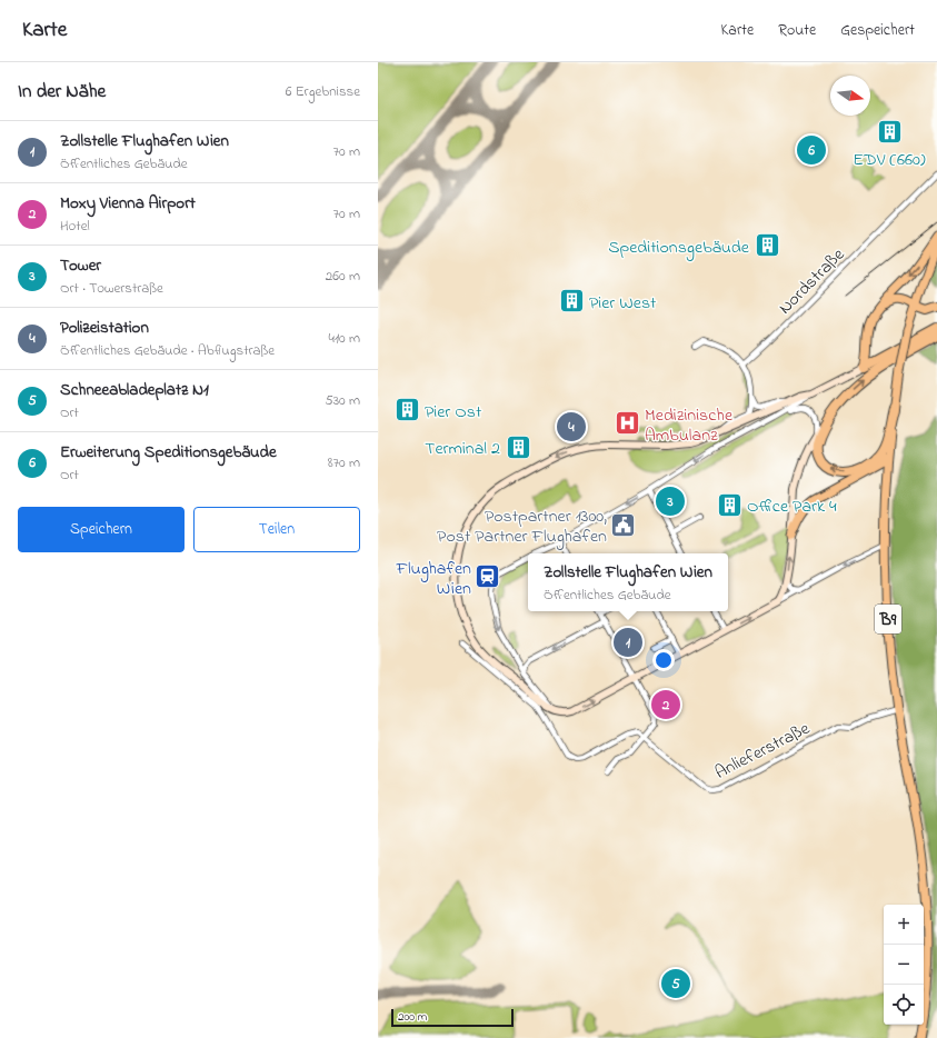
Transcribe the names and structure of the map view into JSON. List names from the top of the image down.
{
  "streets": {
    "main road": ["B9"],
    "street": ["Nordstraße", "Anlieferstraße"]
  },
  "crossings": [
    ["B9", "Anlieferstraße"]
  ],
  "places": {
    "building": [
      "EDV (660)",
      "Speditionsgebäude",
      "Pier West",
      "Pier Ost",
      "Terminal 2",
      "Office Park 4"
    ],
    "hospital": ["Medizinische Ambulanz"],
    "public building": ["Postpartner 1300, Post Partner Flughafen"],
    "station": ["Flughafen Wien"]
  },
  "scale_bar": "200 m",
  "north": "right",
  "page": {
    "header": "Karte",
    "nav": ["Karte", "Route", "Gespeichert"],
    "heading": ["In der Nähe", "6 Ergebnisse"],
    "list": [
      {
        "mark": "1",
        "name": "Zollstelle Flughafen Wien",
        "note": "Öffentliches Gebäude",
        "value": "70 m"
      },
      {
        "mark": "2",
        "name": "Moxy Vienna Airport",
        "note": "Hotel",
        "value": "70 m"
      },
      {
        "mark": "3",
        "name": "Tower",
        "note": "Ort · Towerstraße",
        "value": "260 m"
      },
      {
        "mark": "4",
        "name": "Polizeistation",
        "note": "Öffentliches Gebäude · Abflugstraße",
        "value": "410 m"
      },
      {
        "mark": "5",
        "name": "Schneeabladeplatz N1",
        "note": "Ort",
        "value": "530 m"
      },
      {
        "mark": "6",
        "name": "Erweiterung Speditionsgebäude",
        "note": "Ort",
        "value": "870 m"
      }
    ],
    "pins": [
      "6",
      "4",
      "3",
      "1",
      "2",
      "5"
    ],
    "buttons": ["Speichern", "Teilen"],
    "popup": ["Zollstelle Flughafen Wien", "Öffentliches Gebäude"],
    "map_buttons": ["+", "−"],
    "scale": "200 m"
  }
}
